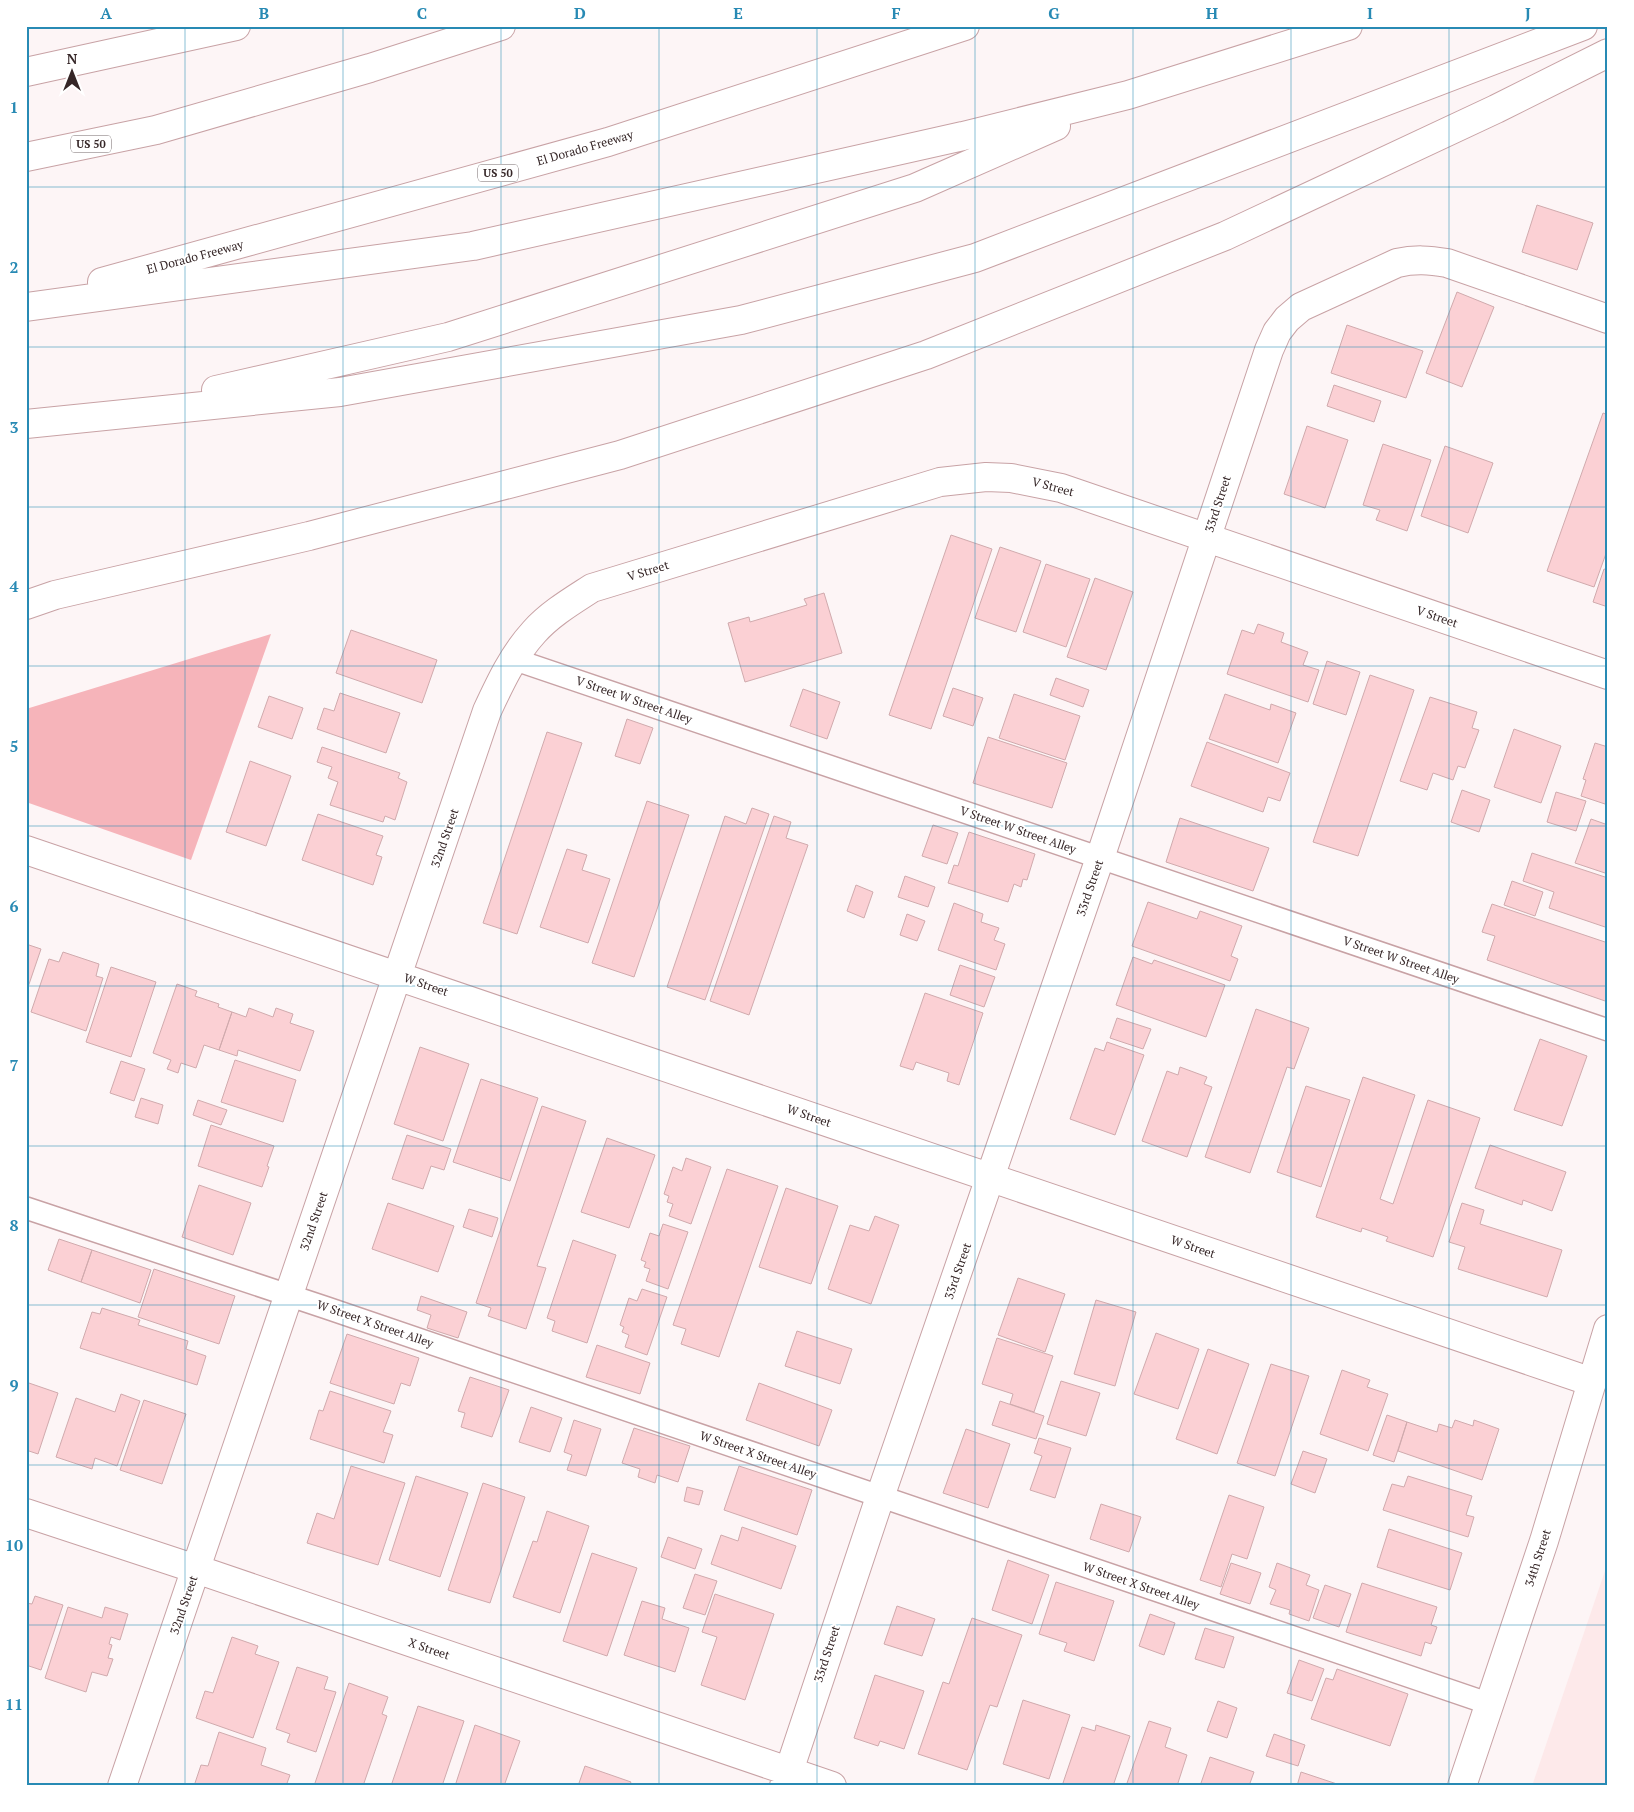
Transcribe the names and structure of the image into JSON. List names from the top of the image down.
{
  "streets": {
    "main road": [
      "US 50",
      "El Dorado Freeway",
      "V Street",
      "33rd Street",
      "32nd Street",
      "W Street",
      "34th Street",
      "X Street"
    ],
    "lane": ["V Street W Street Alley", "W Street X Street Alley"]
  },
  "crossings": [
    ["V Street", "33rd Street"],
    ["V Street", "V Street W Street Alley"],
    ["V Street", "32nd Street"],
    ["33rd Street", "V Street W Street Alley"],
    ["33rd Street", "W Street"],
    ["33rd Street", "W Street X Street Alley"],
    ["33rd Street", "X Street"],
    ["V Street W Street Alley", "32nd Street"],
    ["32nd Street", "W Street"],
    ["32nd Street", "W Street X Street Alley"],
    ["32nd Street", "X Street"],
    ["W Street", "34th Street"],
    ["W Street X Street Alley", "34th Street"]
  ],
  "north": "top",
  "grid": {
    "columns": [
      "A",
      "B",
      "C",
      "D",
      "E",
      "F",
      "G",
      "H",
      "I",
      "J"
    ],
    "rows": [
      "1",
      "2",
      "3",
      "4",
      "5",
      "6",
      "7",
      "8",
      "9",
      "10",
      "11"
    ]
  }
}
